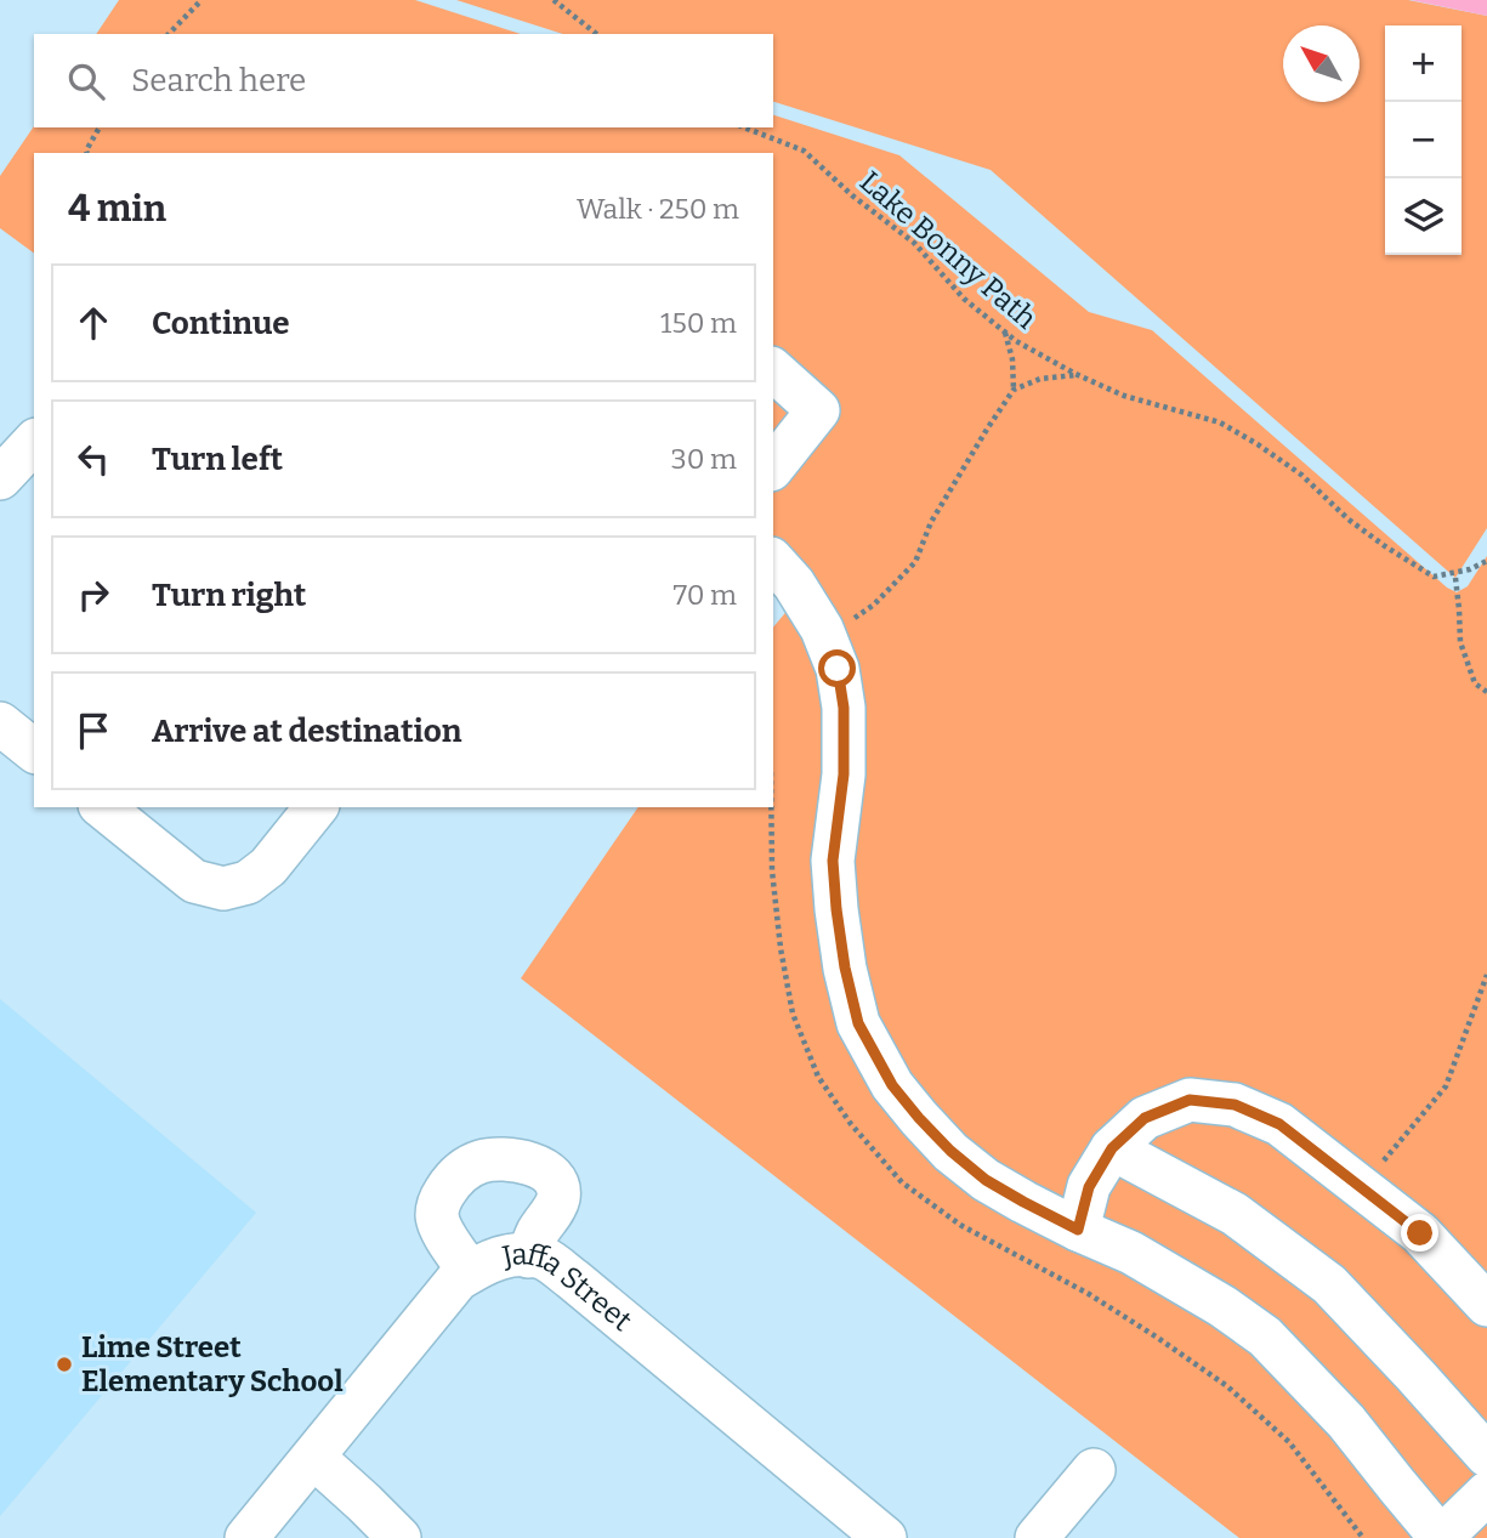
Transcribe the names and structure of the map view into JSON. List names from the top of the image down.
{
  "streets": {
    "street": ["Jaffa Street"],
    "path": ["Lake Bonny Path"]
  },
  "places": ["Lime Street Elementary School"],
  "north": "top left",
  "page": {
    "map_buttons": ["+", "−"],
    "search": "Search here",
    "heading": ["4 min", "Walk · 250 m"],
    "list": [
      ["Continue", "150 m"],
      ["Turn left", "30 m"],
      ["Turn right", "70 m"],
      "Arrive at destination"
    ]
  }
}
